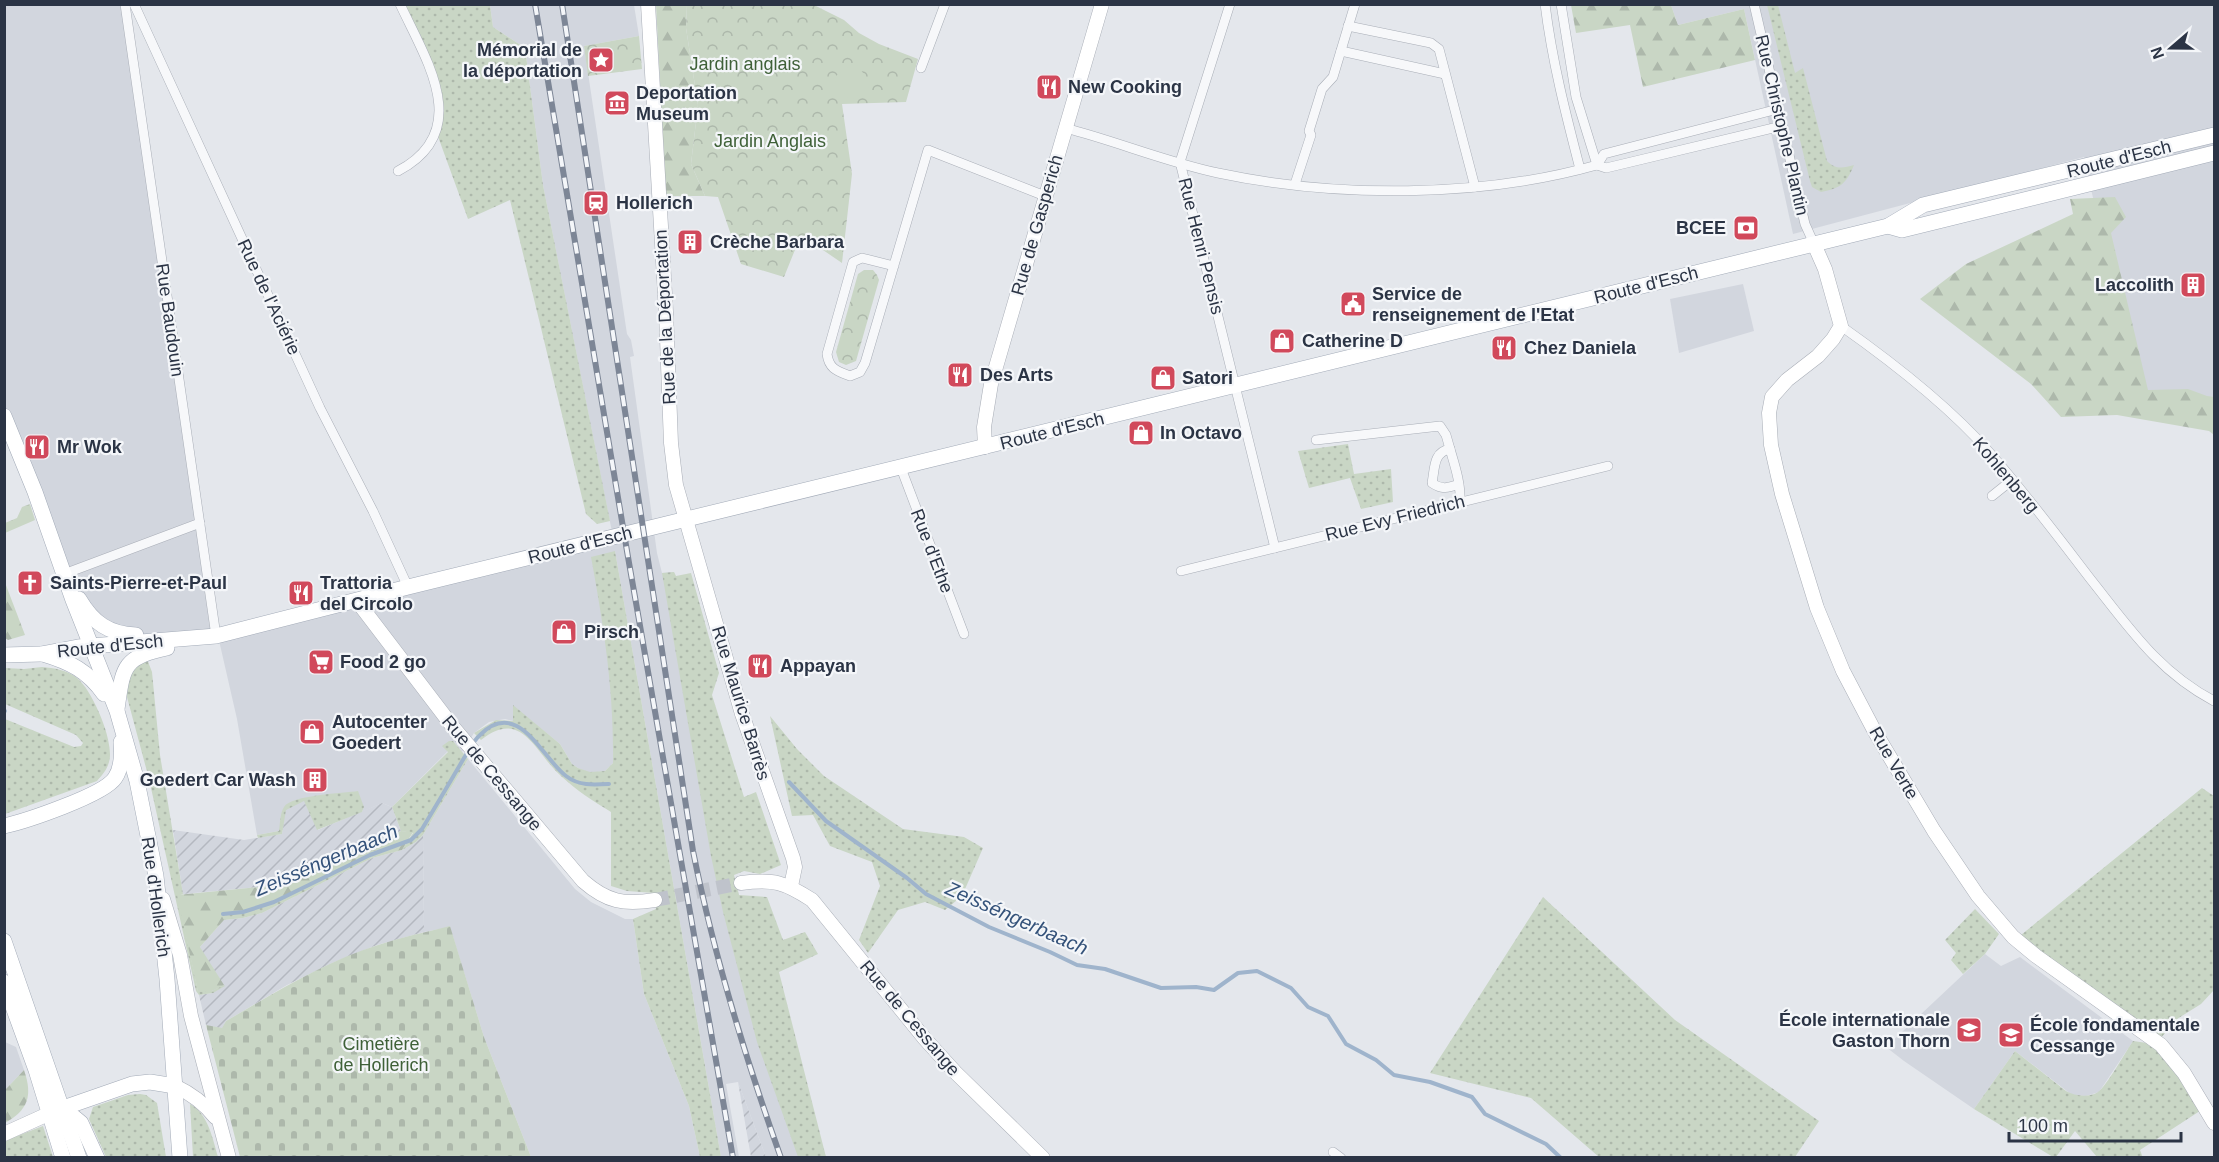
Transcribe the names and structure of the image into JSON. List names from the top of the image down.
{
  "streets": {
    "main road": ["Route d'Esch", "Rue d'Hollerich"],
    "street": [
      "Rue Christophe Plantin",
      "Rue de Gasperich",
      "Rue Henri Pensis",
      "Rue de l'Aciérie",
      "Rue de la Déportation",
      "Rue Baudouin",
      "Kohlenberg",
      "Rue Evy Friedrich",
      "Rue d'Ethe",
      "Rue Maurice Barrès",
      "Rue Verte",
      "Rue de Cessange"
    ]
  },
  "crossings": [
    ["Rue Christophe Plantin", "Route d'Esch"],
    ["Route d'Esch", "Rue de Gasperich"],
    ["Route d'Esch", "Rue Henri Pensis"],
    ["Route d'Esch", "Rue de l'Aciérie"],
    ["Route d'Esch", "Rue de la Déportation"],
    ["Route d'Esch", "Rue Baudouin"],
    ["Route d'Esch", "Rue d'Ethe"],
    ["Route d'Esch", "Rue Maurice Barrès"],
    ["Route d'Esch", "Rue de Cessange"],
    ["Rue Henri Pensis", "Rue Evy Friedrich"],
    ["Rue de la Déportation", "Rue Maurice Barrès"],
    ["Kohlenberg", "Rue Verte"],
    ["Rue Maurice Barrès", "Rue de Cessange"]
  ],
  "water": ["Zeisséngerbaach"],
  "parks": ["Jardin anglais", "Jardin Anglais", "Cimetière de Hollerich"],
  "places": {
    "place": ["Mémorial de la déportation"],
    "restaurant": [
      "New Cooking",
      "Chez Daniela",
      "Des Arts",
      "Mr Wok",
      "Trattoria del Circolo",
      "Appayan"
    ],
    "museum": ["Deportation Museum"],
    "station": ["Hollerich"],
    "bank": ["BCEE"],
    "building": ["Crèche Barbara", "Laccolith", "Goedert Car Wash"],
    "public building": ["Service de renseignement de l'Etat"],
    "shop": [
      "Catherine D",
      "Satori",
      "In Octavo",
      "Pirsch",
      "Autocenter Goedert"
    ],
    "church": ["Saints-Pierre-et-Paul"],
    "supermarket": ["Food 2 go"],
    "school or university": ["École internationale Gaston Thorn", "École fondamentale Cessange"]
  },
  "scale_bar": "100 m",
  "north": "left"
}
